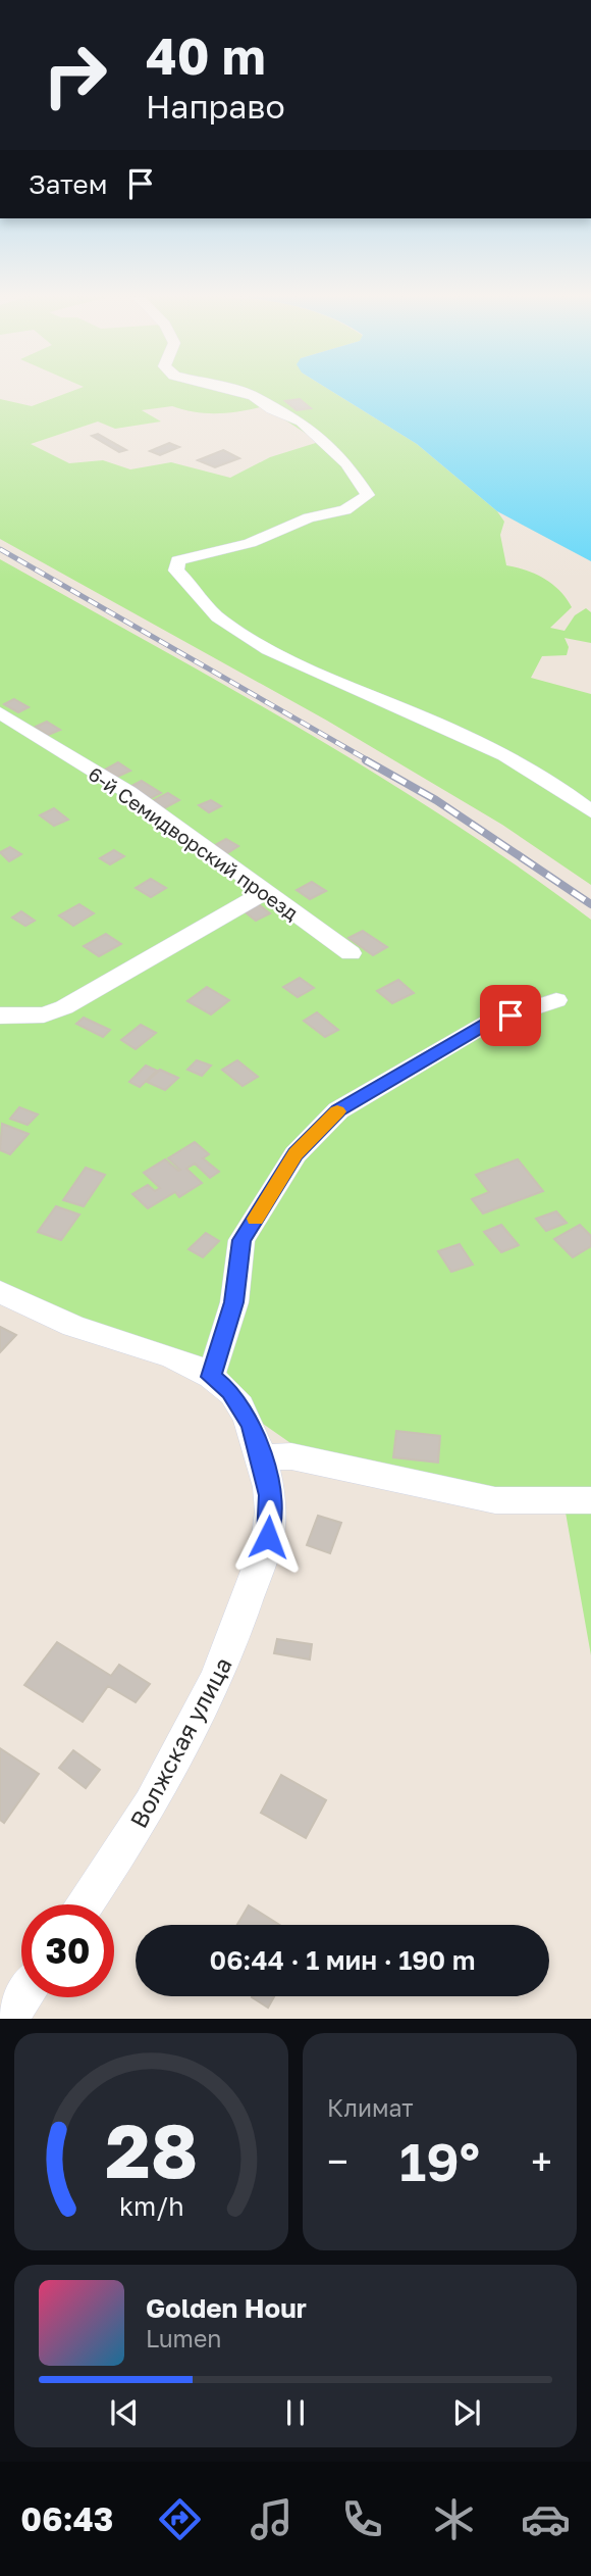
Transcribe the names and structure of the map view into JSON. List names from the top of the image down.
{
  "streets": {
    "street": ["6-й Семидворский проезд", "Волжская улица"]
  },
  "page": {
    "turn": ["40 m", "Направо"],
    "then": "Затем",
    "limit": "30",
    "trip": "06:44 · 1 мин · 190 m",
    "tile": "Климат",
    "heat": ["−", "19°", "+"],
    "song": ["Golden Hour", "Lumen"],
    "tabs": "06:43",
    "gauge": ["28", "km/h"]
  }
}
